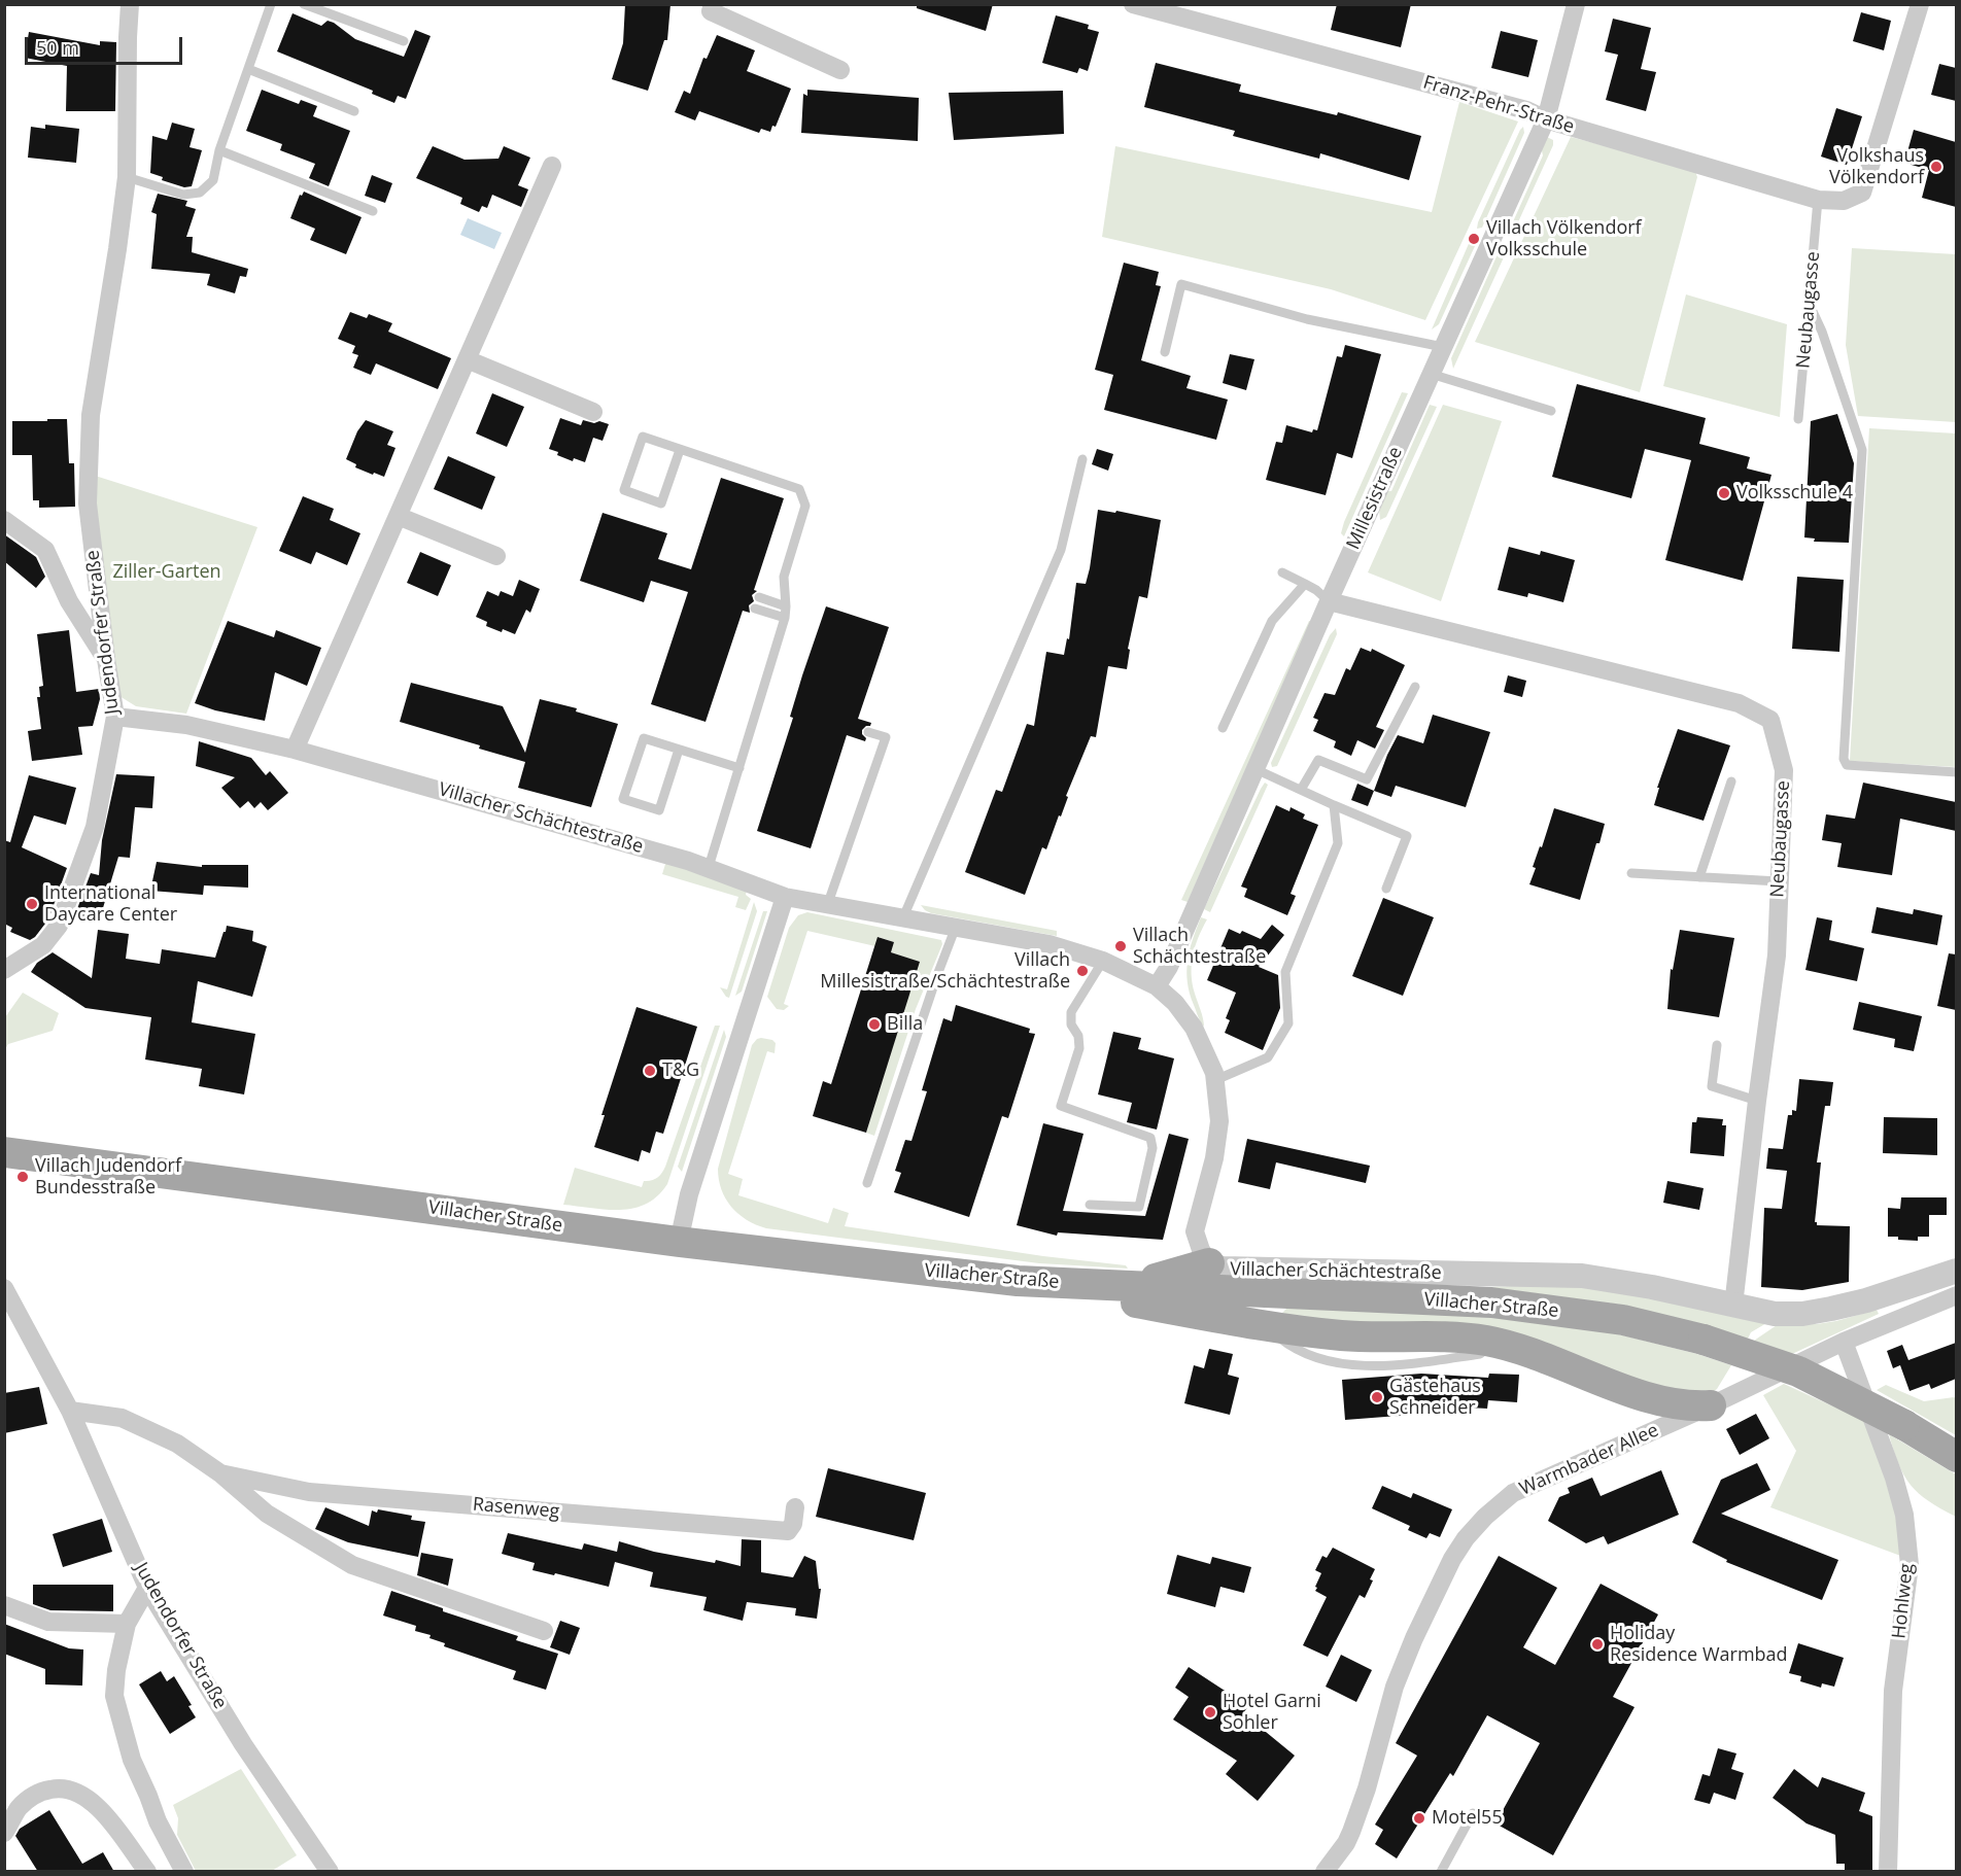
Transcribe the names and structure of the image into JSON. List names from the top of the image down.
{
  "streets": {
    "main road": ["Villacher Straße"],
    "street": [
      "Franz-Pehr-Straße",
      "Neubaugasse",
      "Millesistraße",
      "Judendorfer Straße",
      "Villacher Schächtestraße",
      "Warmbader Allee",
      "Rasenweg",
      "Hohlweg"
    ]
  },
  "crossings": [
    ["Franz-Pehr-Straße", "Neubaugasse"],
    ["Franz-Pehr-Straße", "Millesistraße"],
    ["Neubaugasse", "Millesistraße"],
    ["Neubaugasse", "Villacher Schächtestraße"],
    ["Millesistraße", "Villacher Schächtestraße"],
    ["Judendorfer Straße", "Villacher Schächtestraße"],
    ["Judendorfer Straße", "Rasenweg"],
    ["Warmbader Allee", "Hohlweg"]
  ],
  "parks": ["Ziller-Garten"],
  "places": [
    "Volkshaus Völkendorf",
    "Villach Völkendorf Volksschule",
    "Volksschule 4",
    "International Daycare Center",
    "Villach Schächtestraße",
    "Villach Millesistraße/Schächtestraße",
    "Billa",
    "T&G",
    "Villach Judendorf Bundesstraße",
    "Gästehaus Schneider",
    "Holiday Residence Warmbad",
    "Hotel Garni Sohler",
    "Motel55"
  ],
  "scale_bar": "50 m"
}
